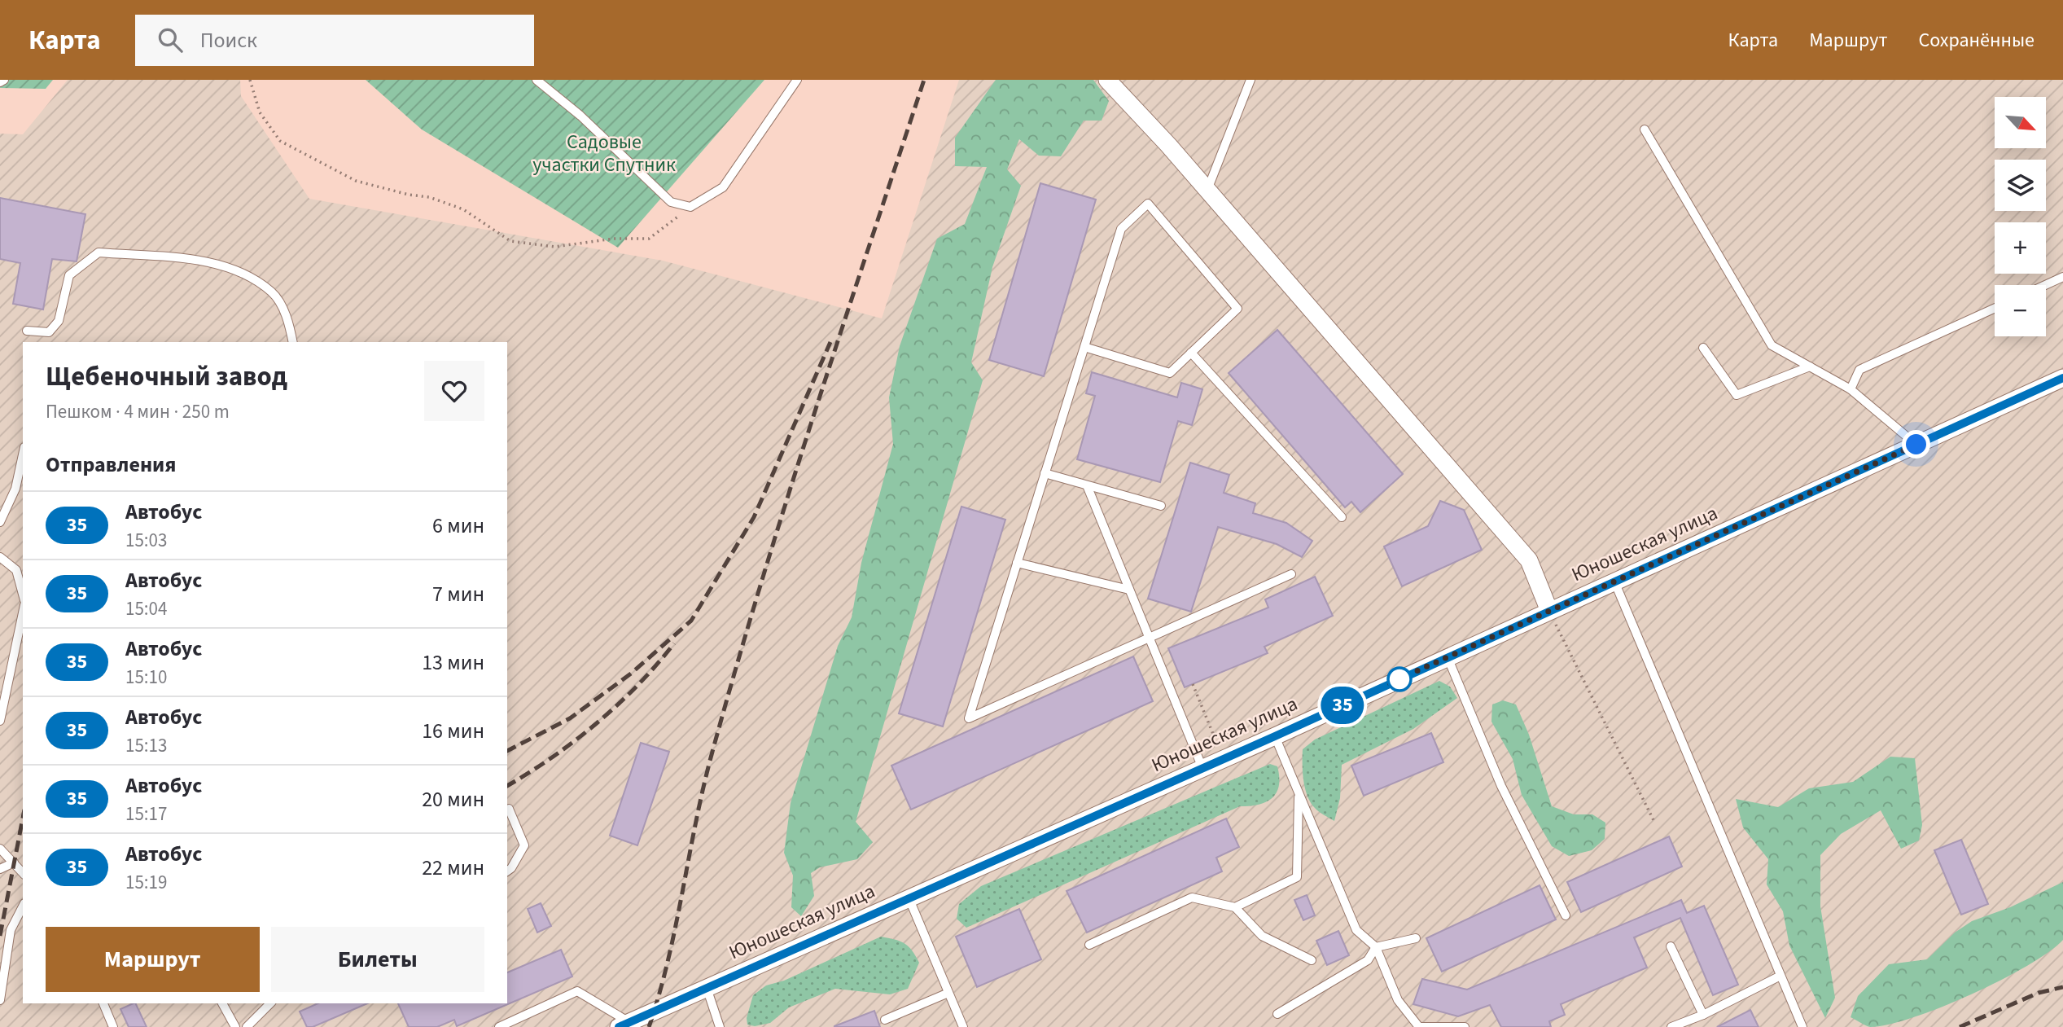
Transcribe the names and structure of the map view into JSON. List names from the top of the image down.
{
  "streets": {
    "street": ["Юношеская улица"]
  },
  "parks": ["Садовые участки Спутник"],
  "lines": ["bus line 35"],
  "north": "bottom right",
  "page": {
    "header": "Карта",
    "search": "Поиск",
    "nav": ["Карта", "Маршрут", "Сохранённые"],
    "on_map": "35",
    "map_buttons": ["+", "−"],
    "heading": [
      ["Щебеночный завод", "Пешком · 4 мин · 250 m"],
      "Отправления"
    ],
    "list": [
      {
        "mark": "35",
        "name": "Автобус",
        "note": "15:03",
        "value": "6 мин"
      },
      {
        "mark": "35",
        "name": "Автобус",
        "note": "15:04",
        "value": "7 мин"
      },
      {
        "mark": "35",
        "name": "Автобус",
        "note": "15:10",
        "value": "13 мин"
      },
      {
        "mark": "35",
        "name": "Автобус",
        "note": "15:13",
        "value": "16 мин"
      },
      {
        "mark": "35",
        "name": "Автобус",
        "note": "15:17",
        "value": "20 мин"
      },
      {
        "mark": "35",
        "name": "Автобус",
        "note": "15:19",
        "value": "22 мин"
      }
    ],
    "buttons": ["Маршрут", "Билеты"]
  }
}
